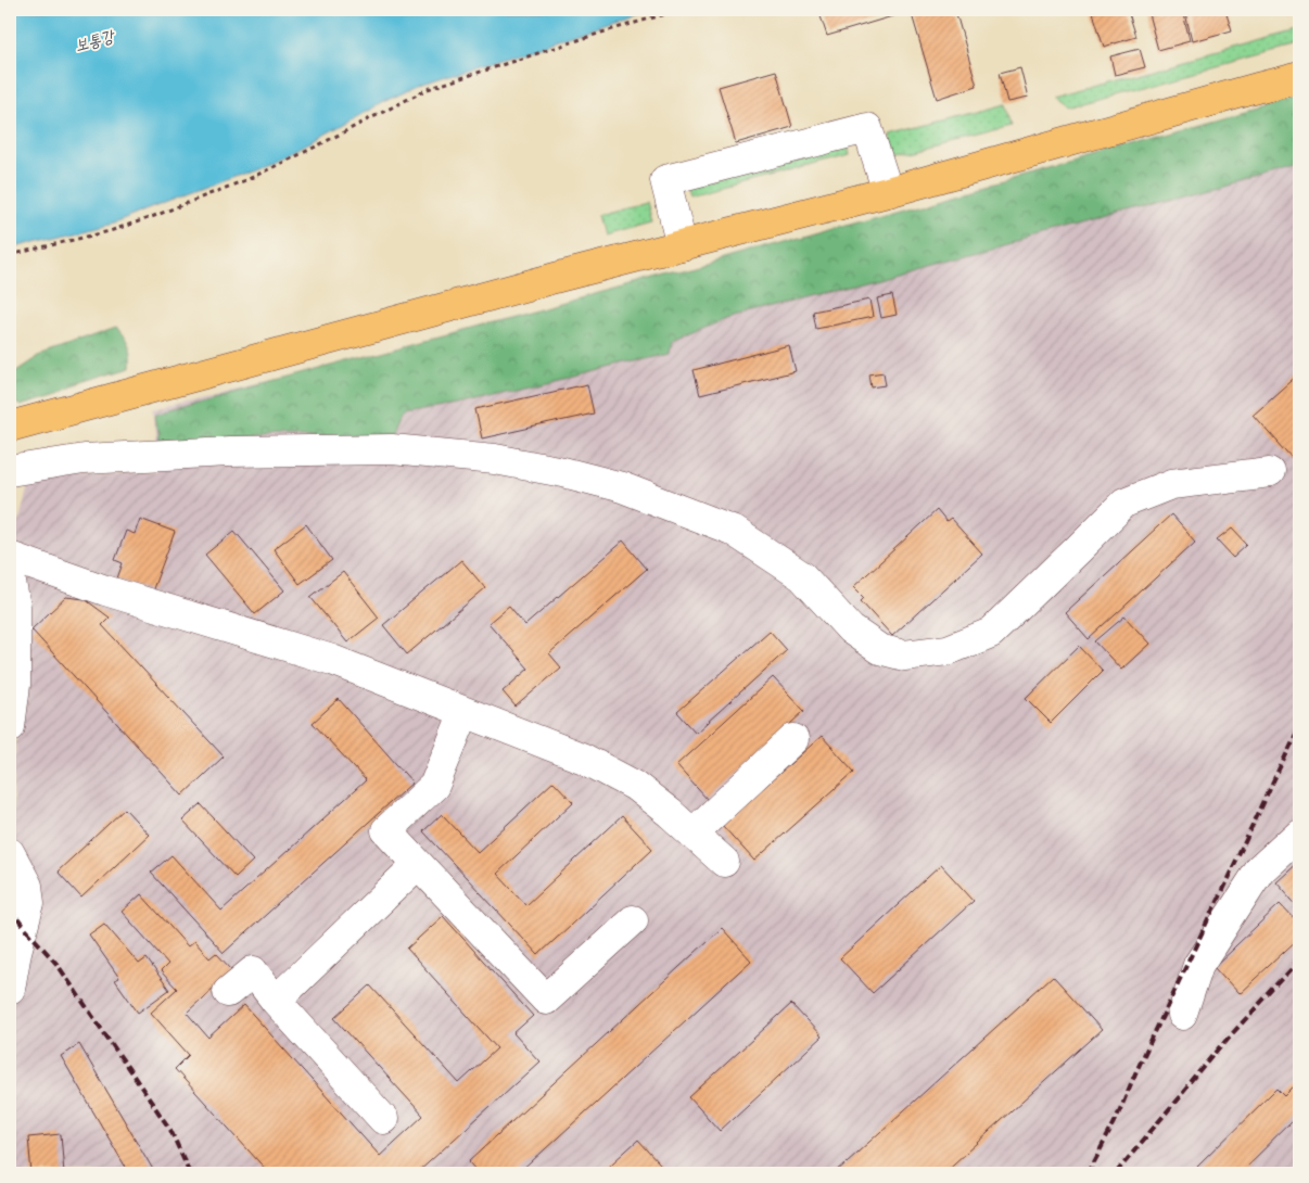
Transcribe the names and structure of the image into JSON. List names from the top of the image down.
{
  "water": ["보통강"]
}
